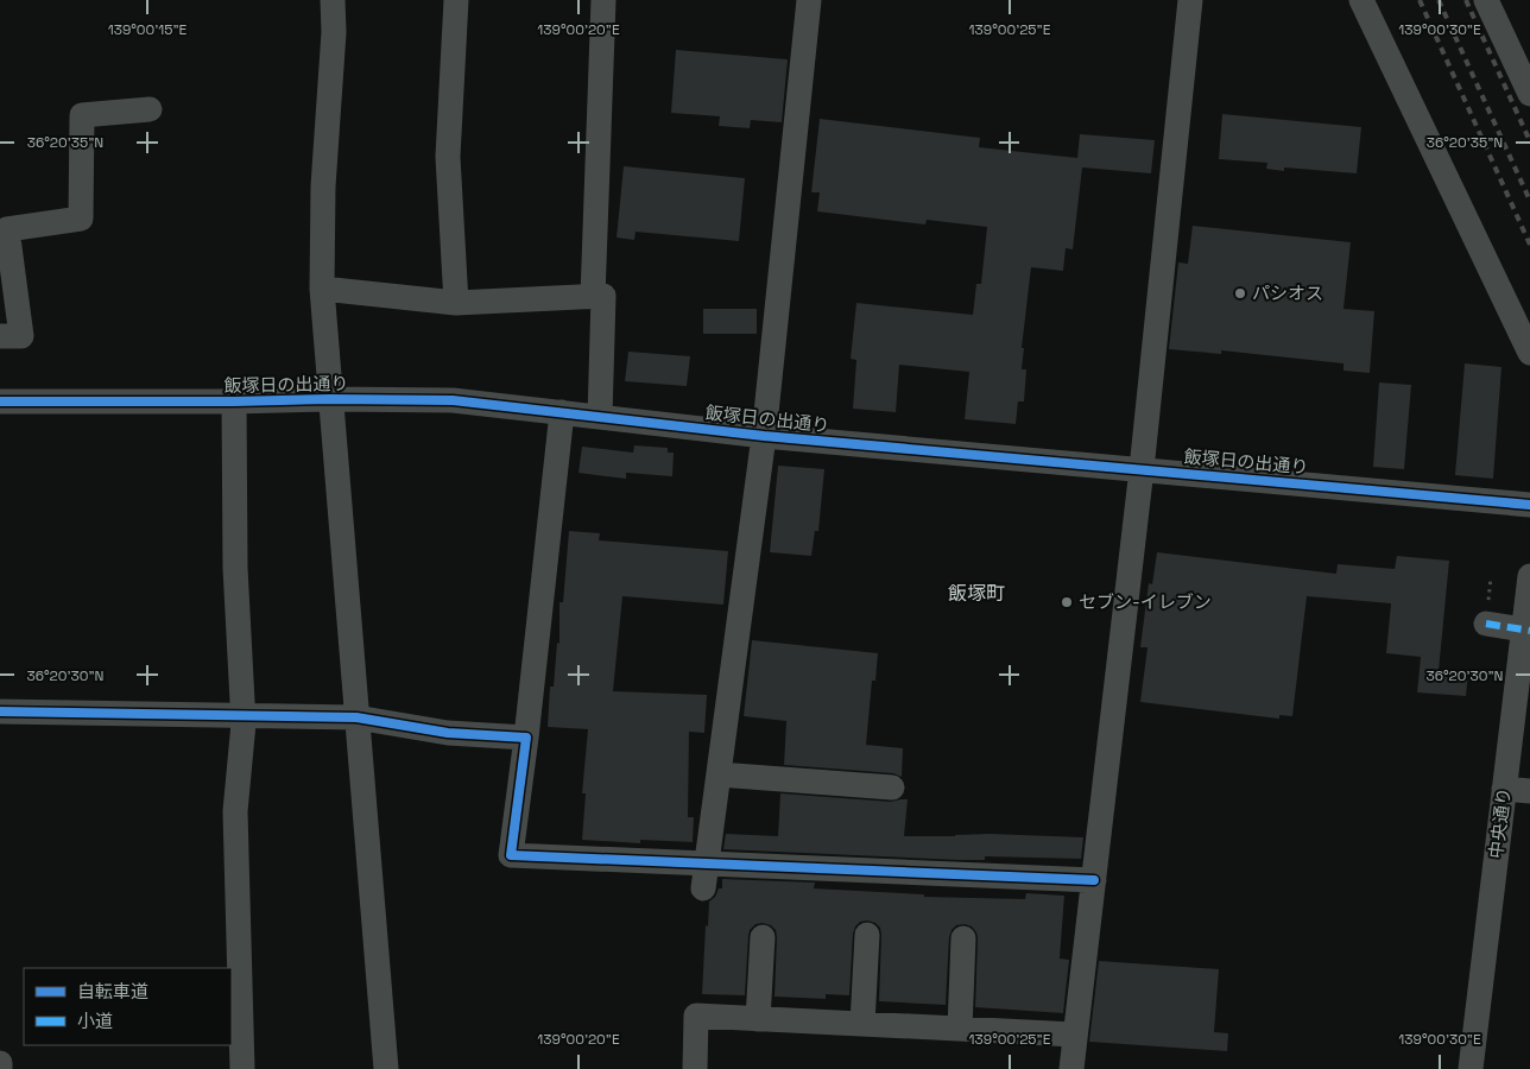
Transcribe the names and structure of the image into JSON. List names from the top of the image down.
{
  "streets": {
    "street": ["飯塚日の出通り", "中央通り"]
  },
  "districts": ["飯塚町"],
  "places": ["パシオス", "セブン-イレブン"],
  "legend": ["自転車道", "小道"],
  "coordinates": [
    "139°00'15\"E",
    "139°00'20\"E",
    "139°00'25\"E",
    "139°00'30\"E",
    "36°20'35\"N",
    "36°20'30\"N"
  ]
}
